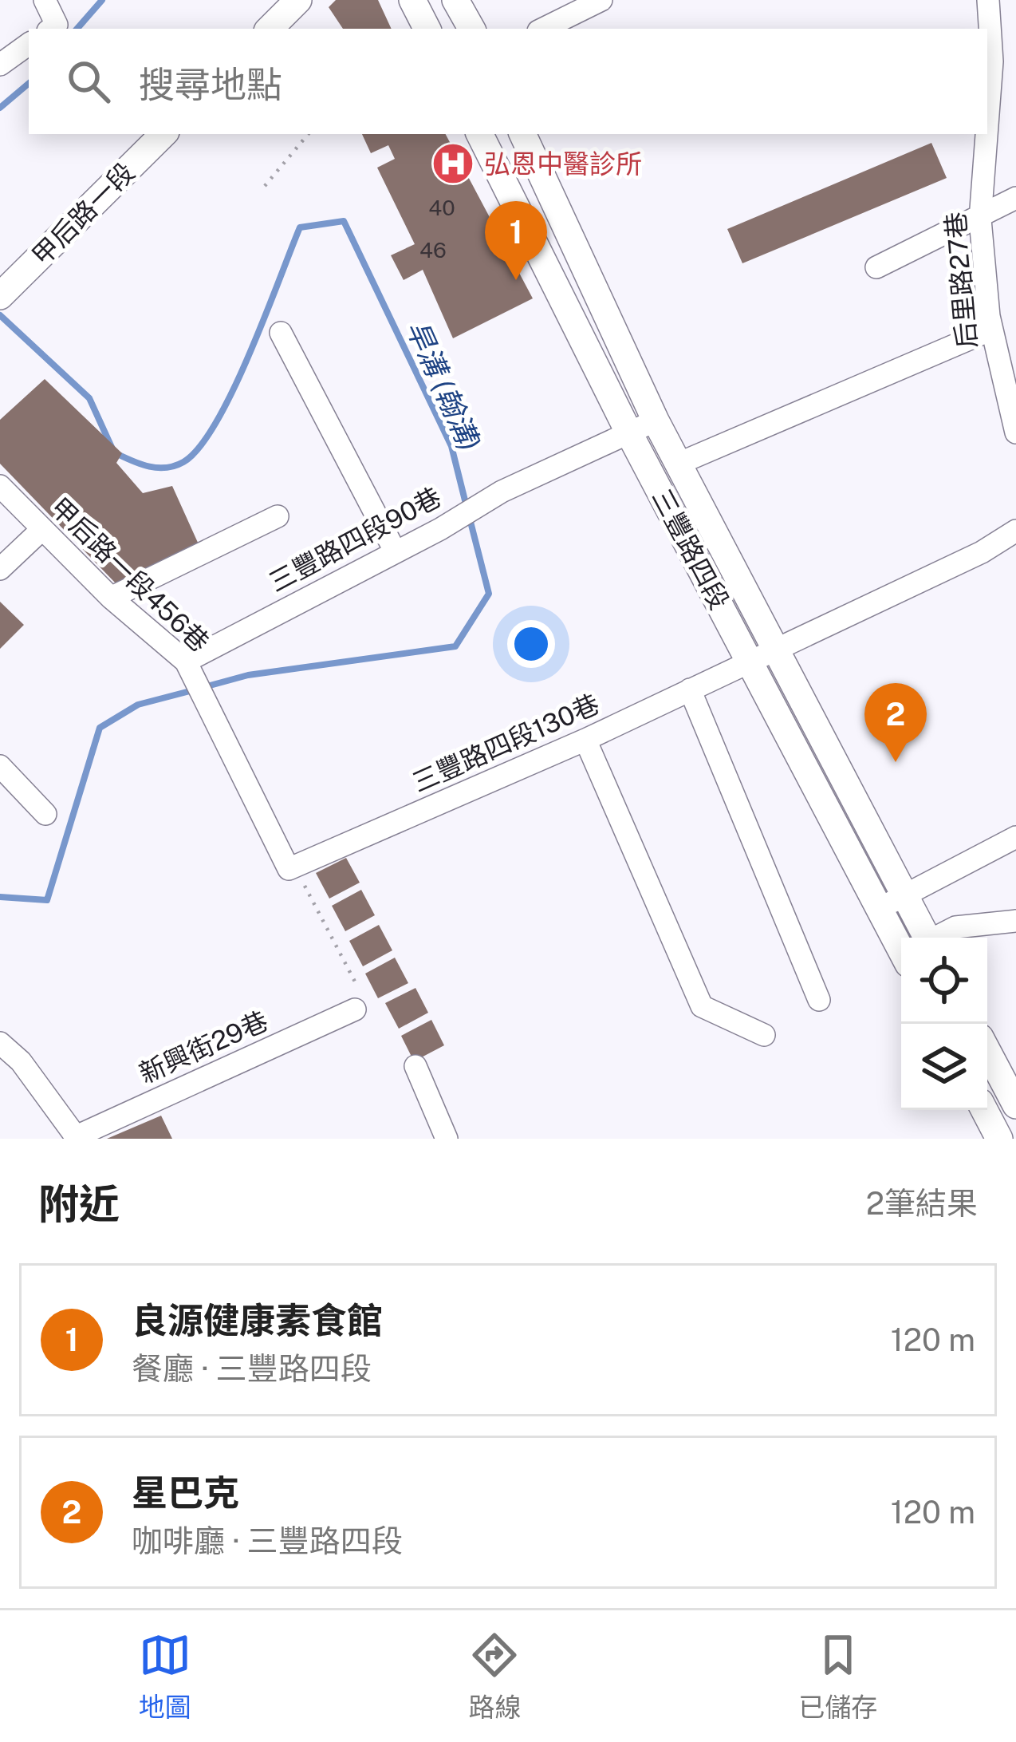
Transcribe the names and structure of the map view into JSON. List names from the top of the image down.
{
  "streets": {
    "main road": ["甲后路一段", "三豐路四段"],
    "street": [
      "后里路27巷",
      "三豐路四段90巷",
      "甲后路一段456巷",
      "三豐路四段130巷",
      "新興街29巷"
    ]
  },
  "crossings": [
    ["三豐路四段90巷", "三豐路四段"],
    ["三豐路四段90巷", "甲后路一段456巷"],
    ["三豐路四段", "三豐路四段130巷"],
    ["甲后路一段456巷", "三豐路四段130巷"]
  ],
  "water": ["旱溝 (翰溝)"],
  "places": {
    "hospital": ["弘恩中醫診所"]
  },
  "house_numbers": ["40", "46"],
  "page": {
    "search": "搜尋地點",
    "pins": ["1", "2"],
    "heading": ["附近", "2筆結果"],
    "list": [
      {
        "mark": "1",
        "name": "良源健康素食館",
        "note": "餐廳 · 三豐路四段",
        "value": "120 m"
      },
      {
        "mark": "2",
        "name": "星巴克",
        "note": "咖啡廳 · 三豐路四段",
        "value": "120 m"
      }
    ],
    "nav": ["地圖", "路線", "已儲存"]
  }
}
